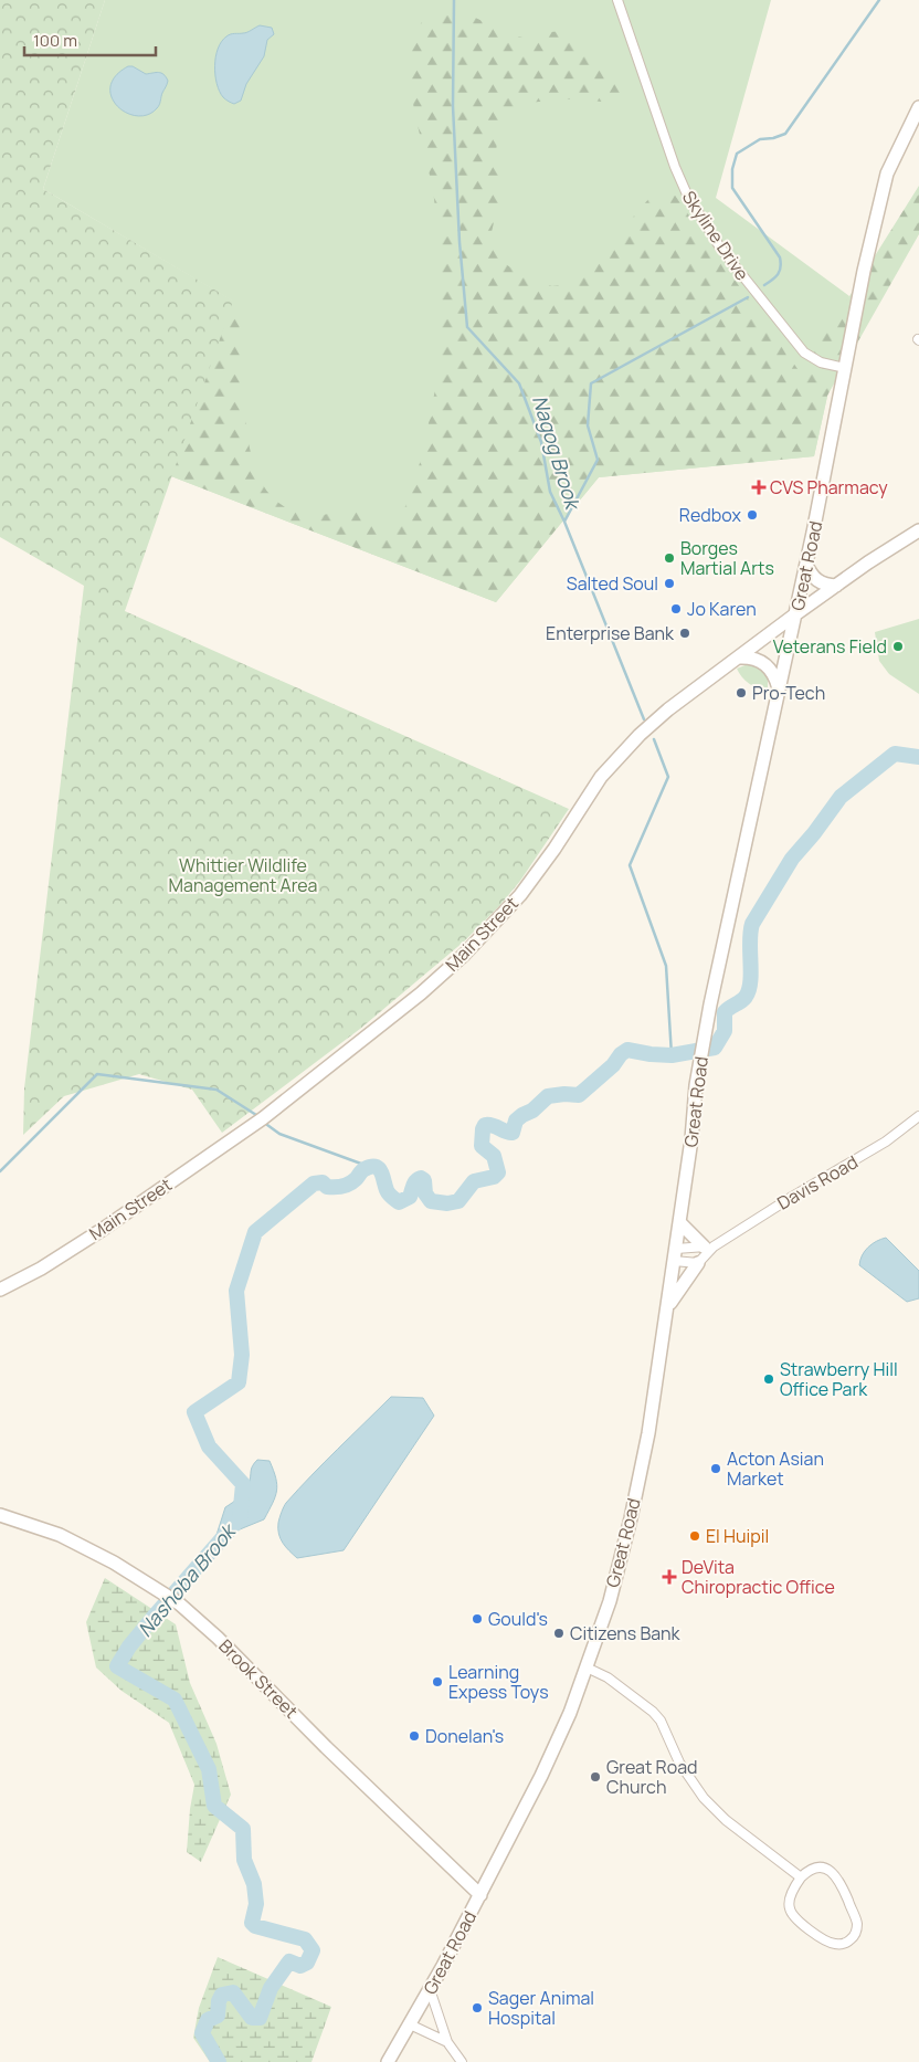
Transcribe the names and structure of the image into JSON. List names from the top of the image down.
{
  "streets": {
    "main road": ["Great Road", "Main Street", "Brook Street"],
    "street": ["Skyline Drive", "Davis Road"]
  },
  "crossings": [
    ["Skyline Drive", "Great Road"],
    ["Great Road", "Main Street"],
    ["Great Road", "Davis Road"],
    ["Great Road", "Brook Street"]
  ],
  "water": ["Nagog Brook", "Nashoba Brook"],
  "parks": ["Whittier Wildlife Management Area"],
  "places": {
    "health": ["CVS Pharmacy", "DeVita Chiropractic Office"],
    "other": [
      "Redbox",
      "Borges Martial Arts",
      "Salted Soul",
      "Jo Karen",
      "Enterprise Bank",
      "Veterans Field",
      "Pro-Tech",
      "Strawberry Hill Office Park",
      "Acton Asian Market",
      "El Huipil",
      "Gould's",
      "Citizens Bank",
      "Learning Expess Toys",
      "Donelan's",
      "Great Road Church",
      "Sager Animal Hospital"
    ]
  },
  "scale_bar": "100 m"
}
